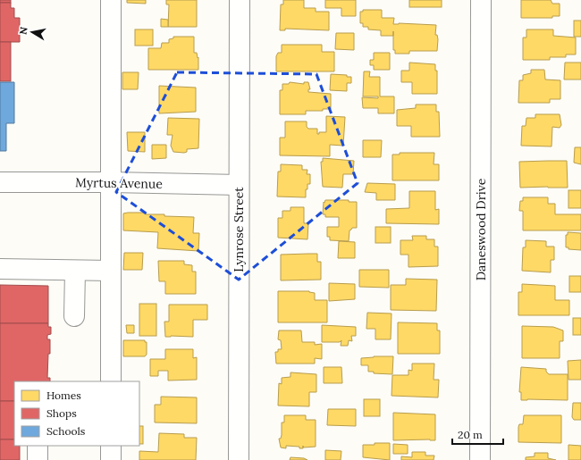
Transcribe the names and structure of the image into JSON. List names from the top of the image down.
{
  "streets": {
    "street": ["Myrtus Avenue", "Lynrose Street", "Daneswood Drive"]
  },
  "crossings": [
    ["Myrtus Avenue", "Lynrose Street"]
  ],
  "legend": ["Homes", "Shops", "Schools"],
  "scale_bar": "20 m",
  "north": "left"
}
